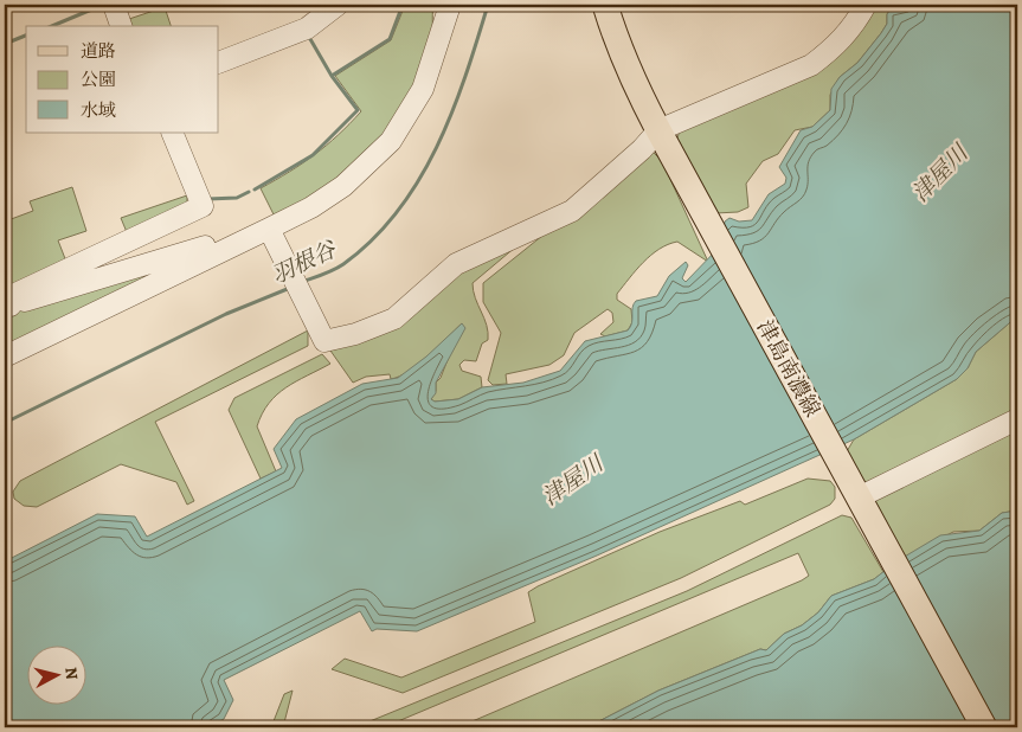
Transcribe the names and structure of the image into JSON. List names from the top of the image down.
{
  "streets": {
    "main road": ["津島南濃線"]
  },
  "water": ["津屋川", "羽根谷"],
  "legend": ["道路", "公園", "水域"],
  "north": "right"
}
